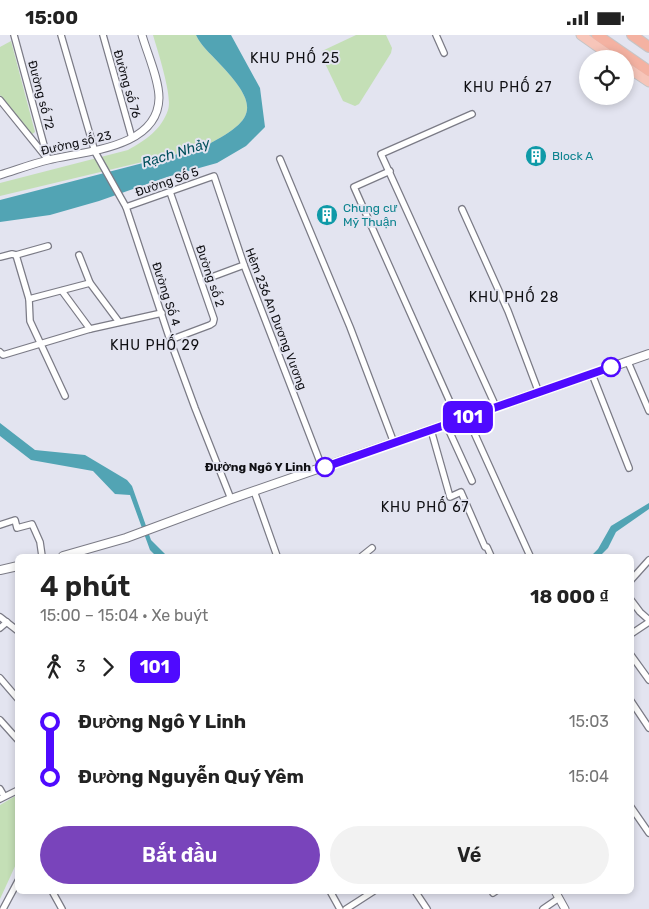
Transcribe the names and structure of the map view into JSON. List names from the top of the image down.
{
  "streets": {
    "street": [
      "Đường số 76",
      "Đường số 72",
      "Đường số 23",
      "Đường Số 5",
      "Đường số 2",
      "Đường Số 4",
      "Hẻm 236 An Dương Vương"
    ]
  },
  "crossings": [
    ["Đường số 76", "Đường số 23"],
    ["Đường số 72", "Đường số 23"],
    ["Đường số 23", "Đường Số 4"],
    ["Đường Số 5", "Đường số 2"],
    ["Đường Số 5", "Đường Số 4"],
    ["Đường Số 5", "Hẻm 236 An Dương Vương"],
    ["Đường số 2", "Đường Số 4"]
  ],
  "districts": [
    "KHU PHỐ 25",
    "KHU PHỐ 27",
    "KHU PHỐ 28",
    "KHU PHỐ 29",
    "KHU PHỐ 67"
  ],
  "water": ["Rạch Nhảy"],
  "places": {
    "building": ["Block A", "Chung cư Mỹ Thuận"],
    "other": ["Đường Ngô Y Linh"]
  },
  "lines": ["bus line 101"],
  "page": {
    "status": "15:00",
    "on_map": "101",
    "heading": ["4 phút", "15:00 – 15:04 · Xe buýt", "18 000 ₫"],
    "legs": ["3", "101"],
    "list": [
      {
        "name": "Đường Ngô Y Linh",
        "value": "15:03"
      },
      {
        "name": "Đường Nguyễn Quý Yêm",
        "value": "15:04"
      }
    ],
    "buttons": ["Bắt đầu", "Vé"]
  }
}
